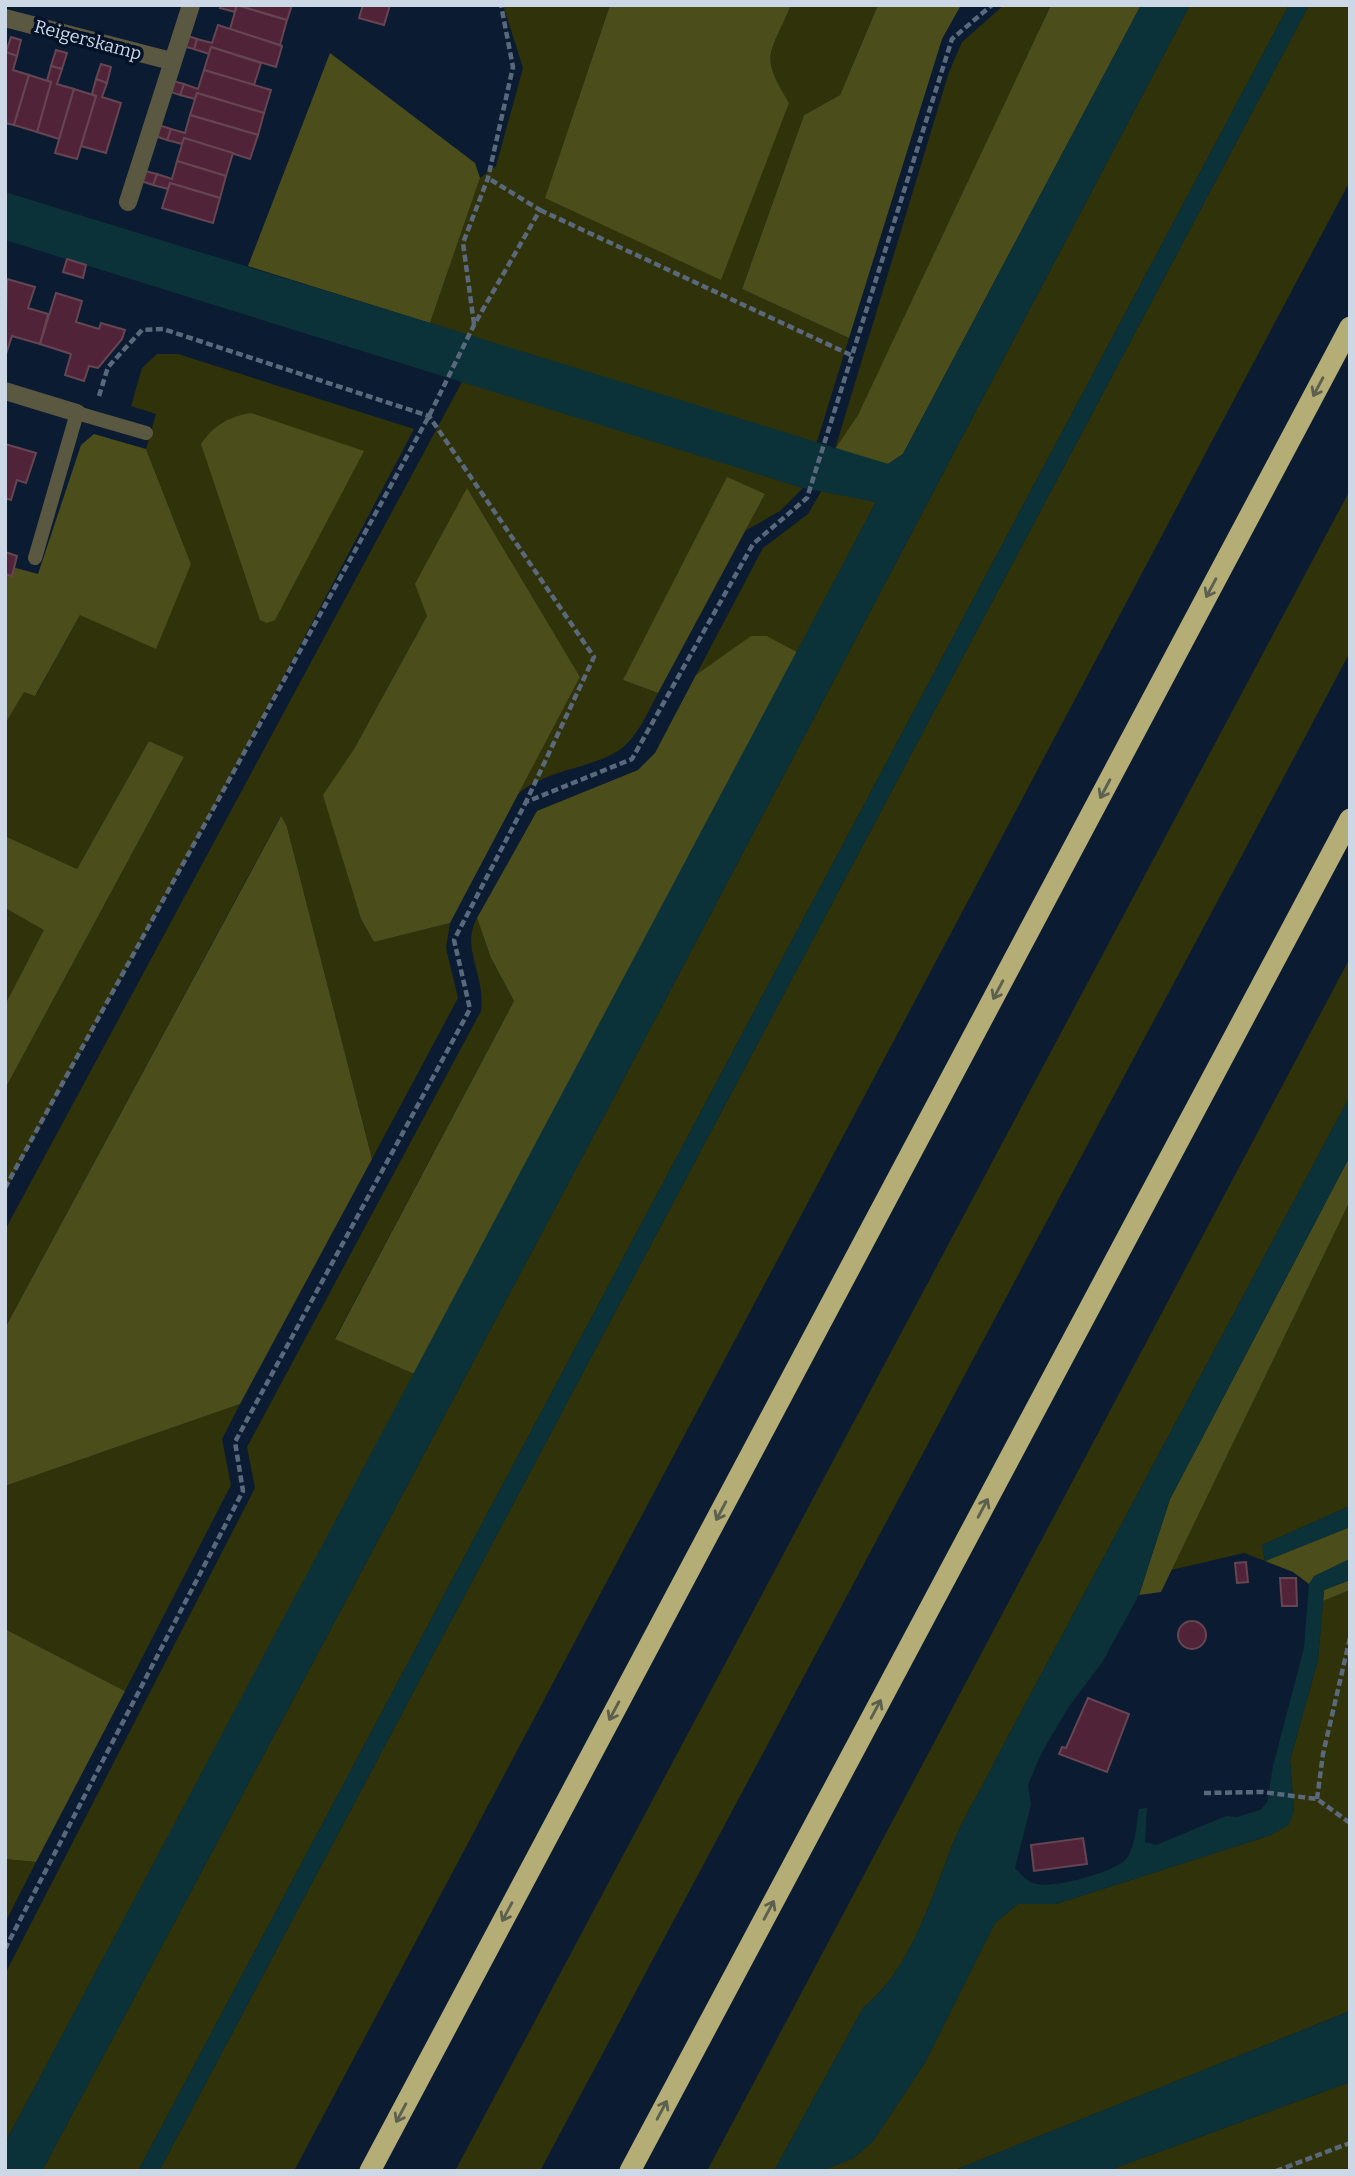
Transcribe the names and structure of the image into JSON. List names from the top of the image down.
{
  "streets": {
    "street": ["Reigerskamp"]
  }
}
